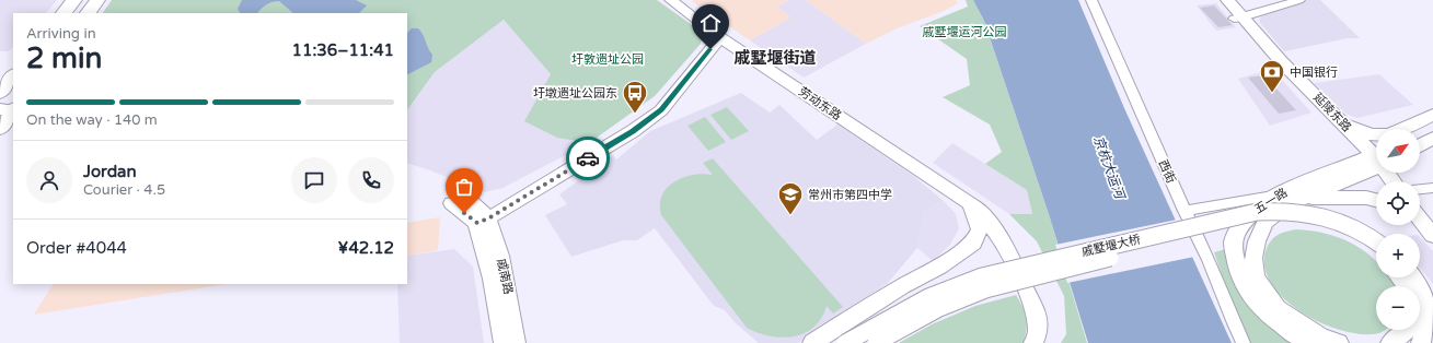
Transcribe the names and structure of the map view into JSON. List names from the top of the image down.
{
  "streets": {
    "main road": ["延陵东路", "五一路", "戚墅堰大桥"],
    "street": ["劳动东路", "西街", "戚南路"]
  },
  "districts": ["戚墅堰街道"],
  "water": ["京杭大运河"],
  "parks": ["戚墅堰运河公园", "圩敦遗址公园"],
  "places": {
    "bank": ["中国银行"],
    "bus stop": ["圩墩遗址公园东"],
    "school or university": ["常州市第四中学"]
  },
  "north": "top right",
  "page": {
    "heading": ["2 min", "Arriving in", "11:36–11:41"],
    "panel": [
      "Jordan",
      "Courier · 4.5",
      "Order #4044",
      "¥42.12"
    ],
    "bar": "On the way · 140 m",
    "map_buttons": ["+", "−"]
  }
}
